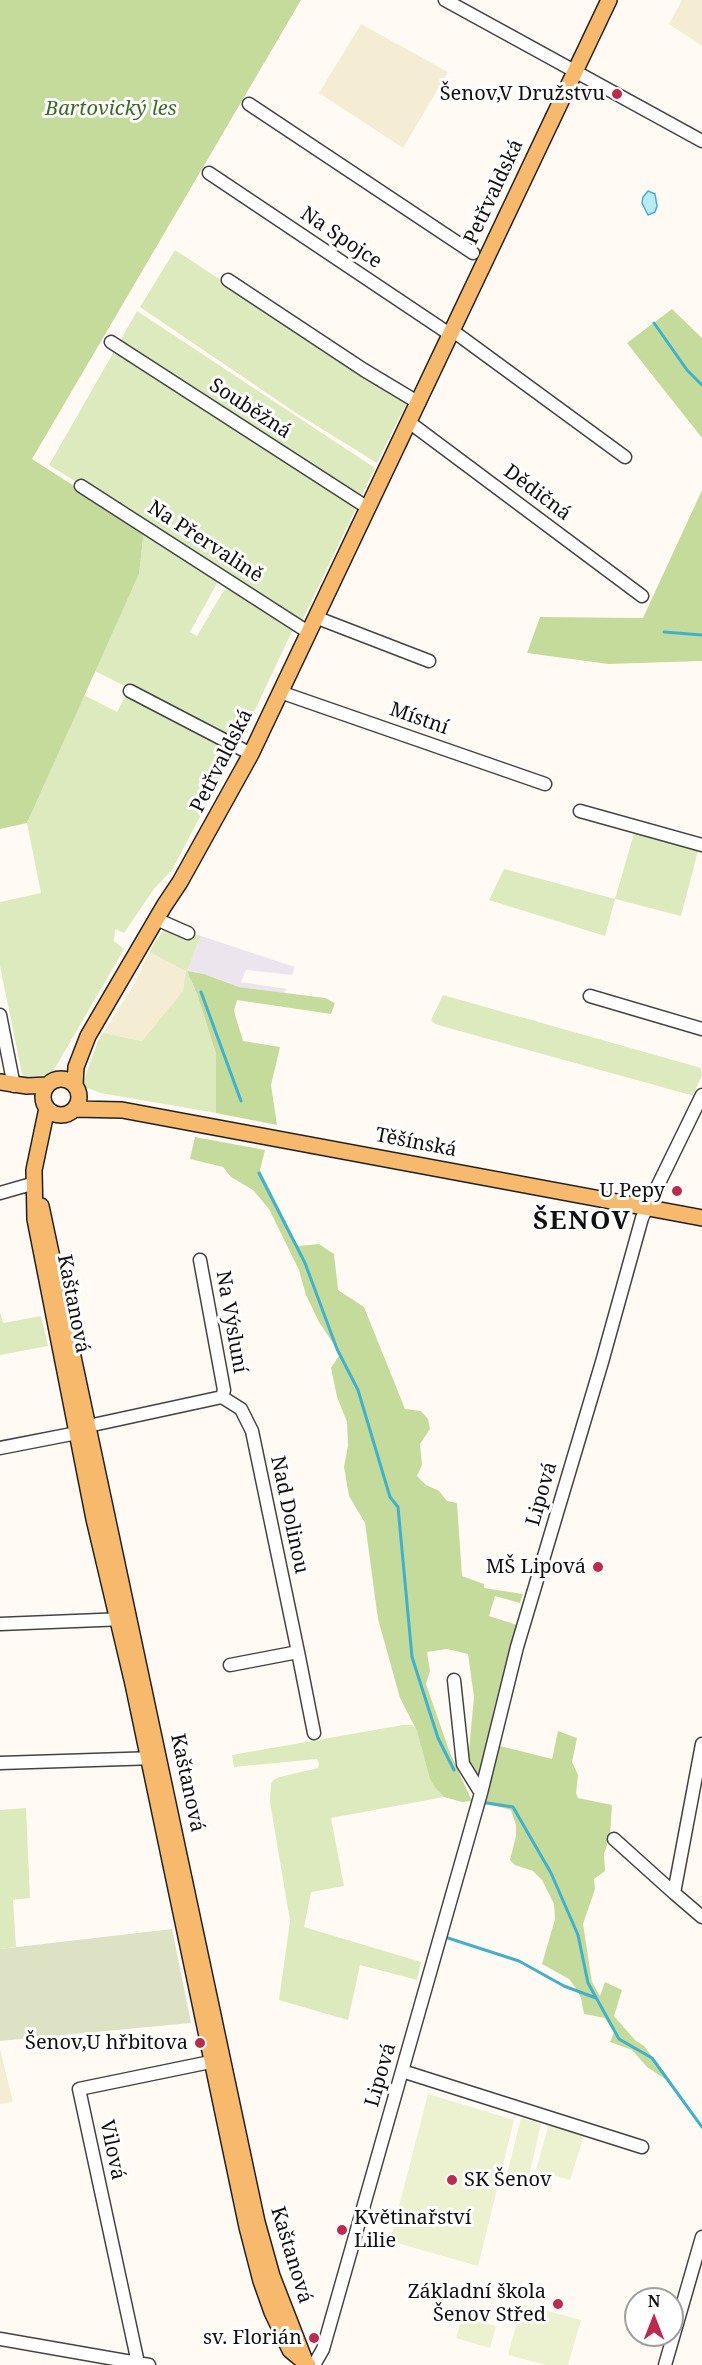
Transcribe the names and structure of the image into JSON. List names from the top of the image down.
{
  "streets": {
    "main road": ["Petřvaldská", "Těšínská", "Kaštanová"],
    "street": [
      "Na Spojce",
      "Souběžná",
      "Dědičná",
      "Na Přervalině",
      "Místní",
      "Na Výsluní",
      "Lipová",
      "Nad Dolinou",
      "Vilová"
    ]
  },
  "crossings": [
    ["Petřvaldská", "Na Spojce"],
    ["Petřvaldská", "Souběžná"],
    ["Petřvaldská", "Dědičná"],
    ["Petřvaldská", "Na Přervalině"],
    ["Petřvaldská", "Místní"],
    ["Petřvaldská", "Těšínská"],
    ["Petřvaldská", "Kaštanová"],
    ["Těšínská", "Kaštanová"],
    ["Těšínská", "Lipová"],
    ["Kaštanová", "Na Výsluní"],
    ["Kaštanová", "Lipová"],
    ["Kaštanová", "Vilová"],
    ["Na Výsluní", "Nad Dolinou"]
  ],
  "districts": ["ŠENOV"],
  "parks": ["Bartovický les"],
  "places": [
    "Šenov,V Družstvu",
    "U Pepy",
    "MŠ Lipová",
    "Šenov,U hřbitova",
    "SK Šenov",
    "Květinařství Lilie",
    "Základní škola Šenov Střed",
    "sv. Florián"
  ],
  "north": "top"
}
